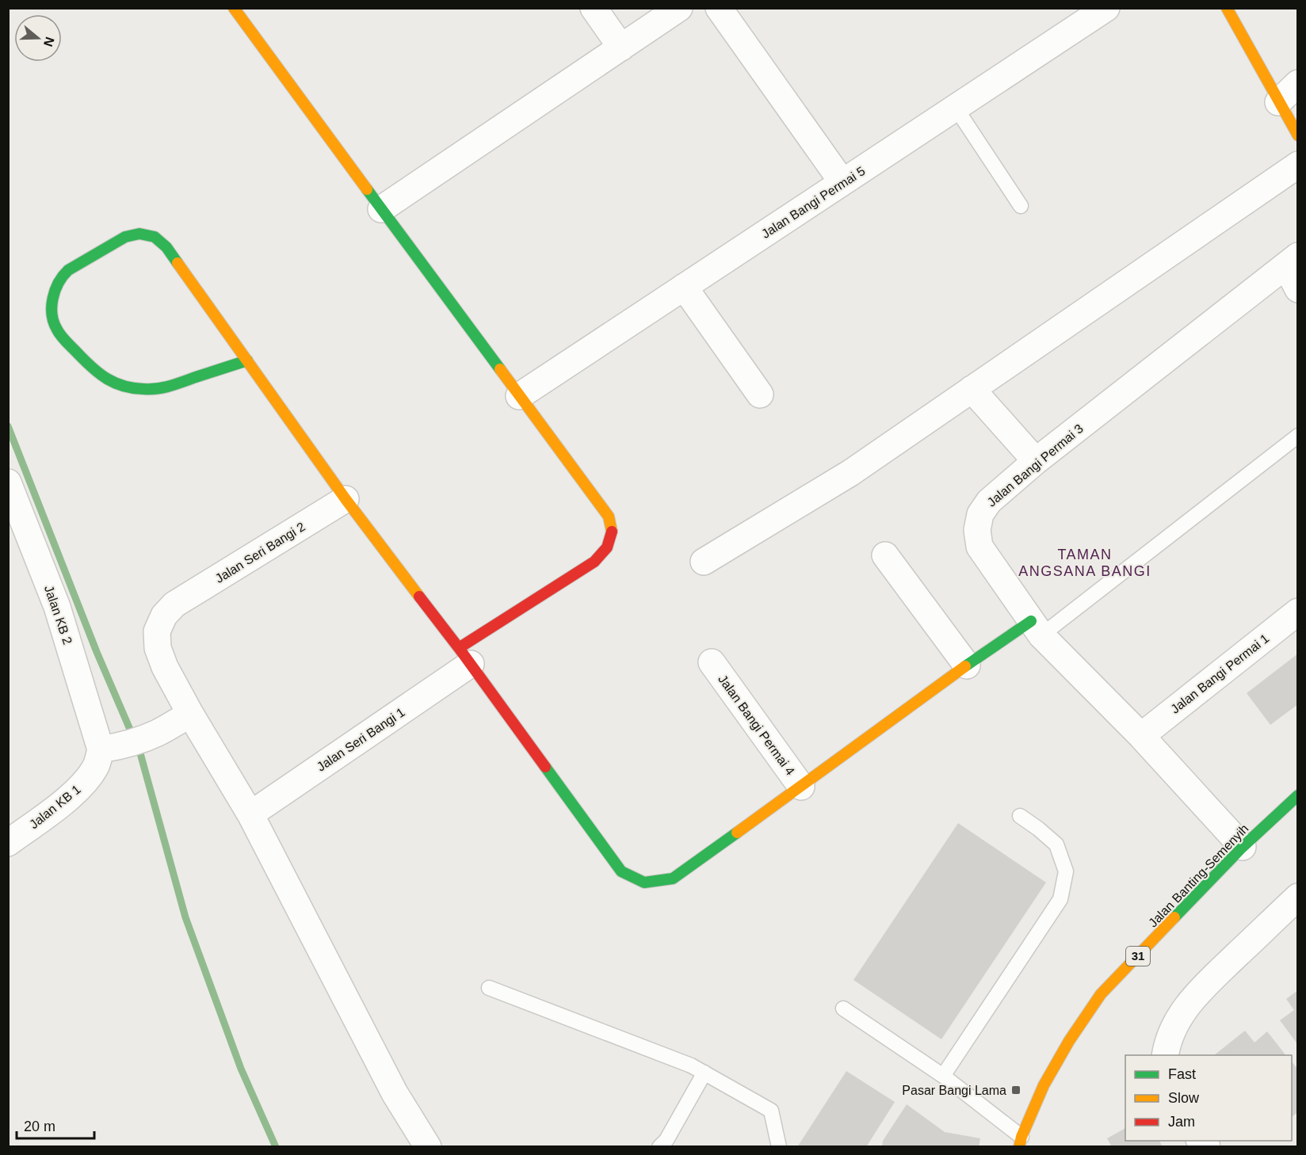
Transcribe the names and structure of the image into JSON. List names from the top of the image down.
{
  "streets": {
    "street": [
      "Jalan Bangi Permai 5",
      "Jalan Bangi Permai 3",
      "Jalan Seri Bangi 2",
      "Jalan KB 2",
      "Jalan Bangi Permai 1",
      "Jalan Bangi Permai 4",
      "Jalan Seri Bangi 1",
      "Jalan KB 1",
      "Jalan Banting-Semenyih",
      "31"
    ]
  },
  "crossings": [
    ["Jalan Bangi Permai 3", "Jalan Bangi Permai 1"],
    ["Jalan Bangi Permai 3", "Jalan Banting-Semenyih"],
    ["Jalan KB 2", "Jalan KB 1"]
  ],
  "districts": ["TAMAN ANGSANA BANGI"],
  "places": {
    "transit": ["Pasar Bangi Lama"]
  },
  "legend": ["Fast", "Slow", "Jam"],
  "scale_bar": "20 m",
  "north": "right"
}
